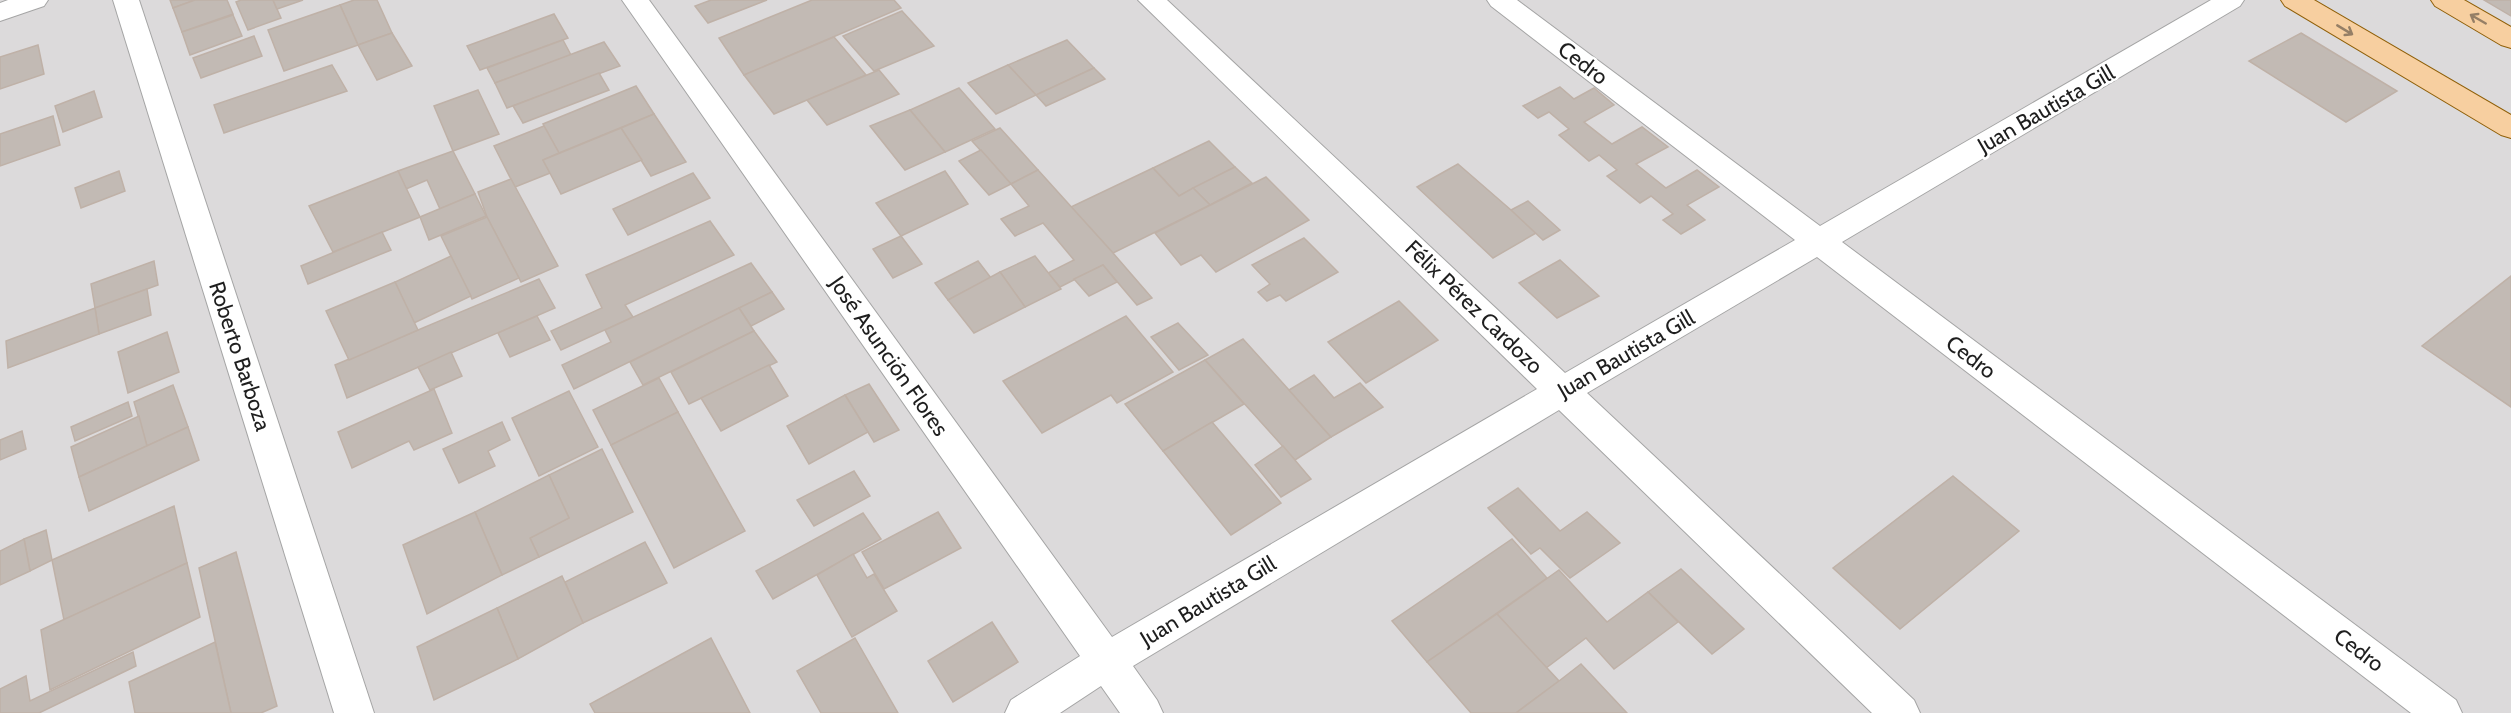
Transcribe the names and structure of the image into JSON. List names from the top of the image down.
{
  "streets": {
    "street": [
      "Cedro",
      "Juan Bautista Gill",
      "Félix Pérez Cardozo",
      "Roberto Barboza",
      "José Asunción Flores"
    ]
  },
  "crossings": [
    ["Cedro", "Juan Bautista Gill"],
    ["Juan Bautista Gill", "Félix Pérez Cardozo"],
    ["Juan Bautista Gill", "José Asunción Flores"]
  ]
}
